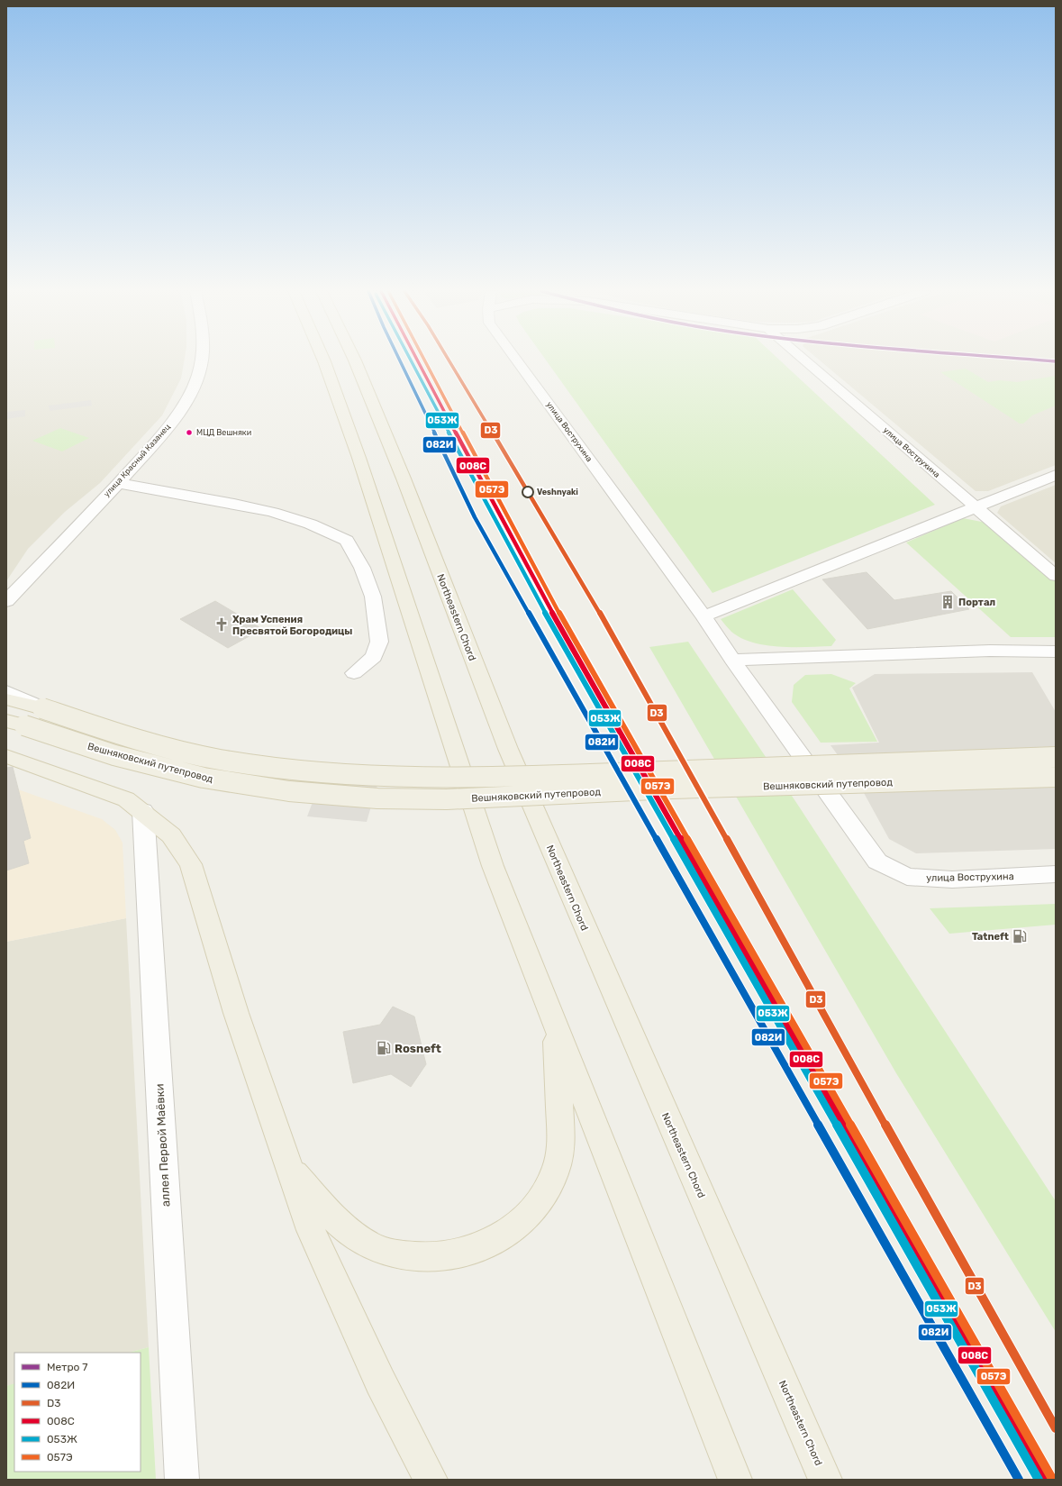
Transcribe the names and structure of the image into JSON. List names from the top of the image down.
{
  "streets": {
    "main road": ["Northeastern Chord", "Вешняковский путепровод"],
    "street": ["улица Вострухина", "улица Красный Казанец", "аллея Первой Маёвки"]
  },
  "places": {
    "other": ["МЦД Вешняки", "Veshnyaki"],
    "building": ["Портал"],
    "church": ["Храм Успения Пресвятой Богородицы"],
    "fuel station": ["Tatneft", "Rosneft"]
  },
  "lines": [
    "metro line 7",
    "transit line 082И",
    "transit line D3",
    "transit line 008С",
    "transit line 053Ж",
    "transit line 057Э"
  ],
  "legend": [
    "Метро 7",
    "082И",
    "D3",
    "008С",
    "053Ж",
    "057Э"
  ]
}
